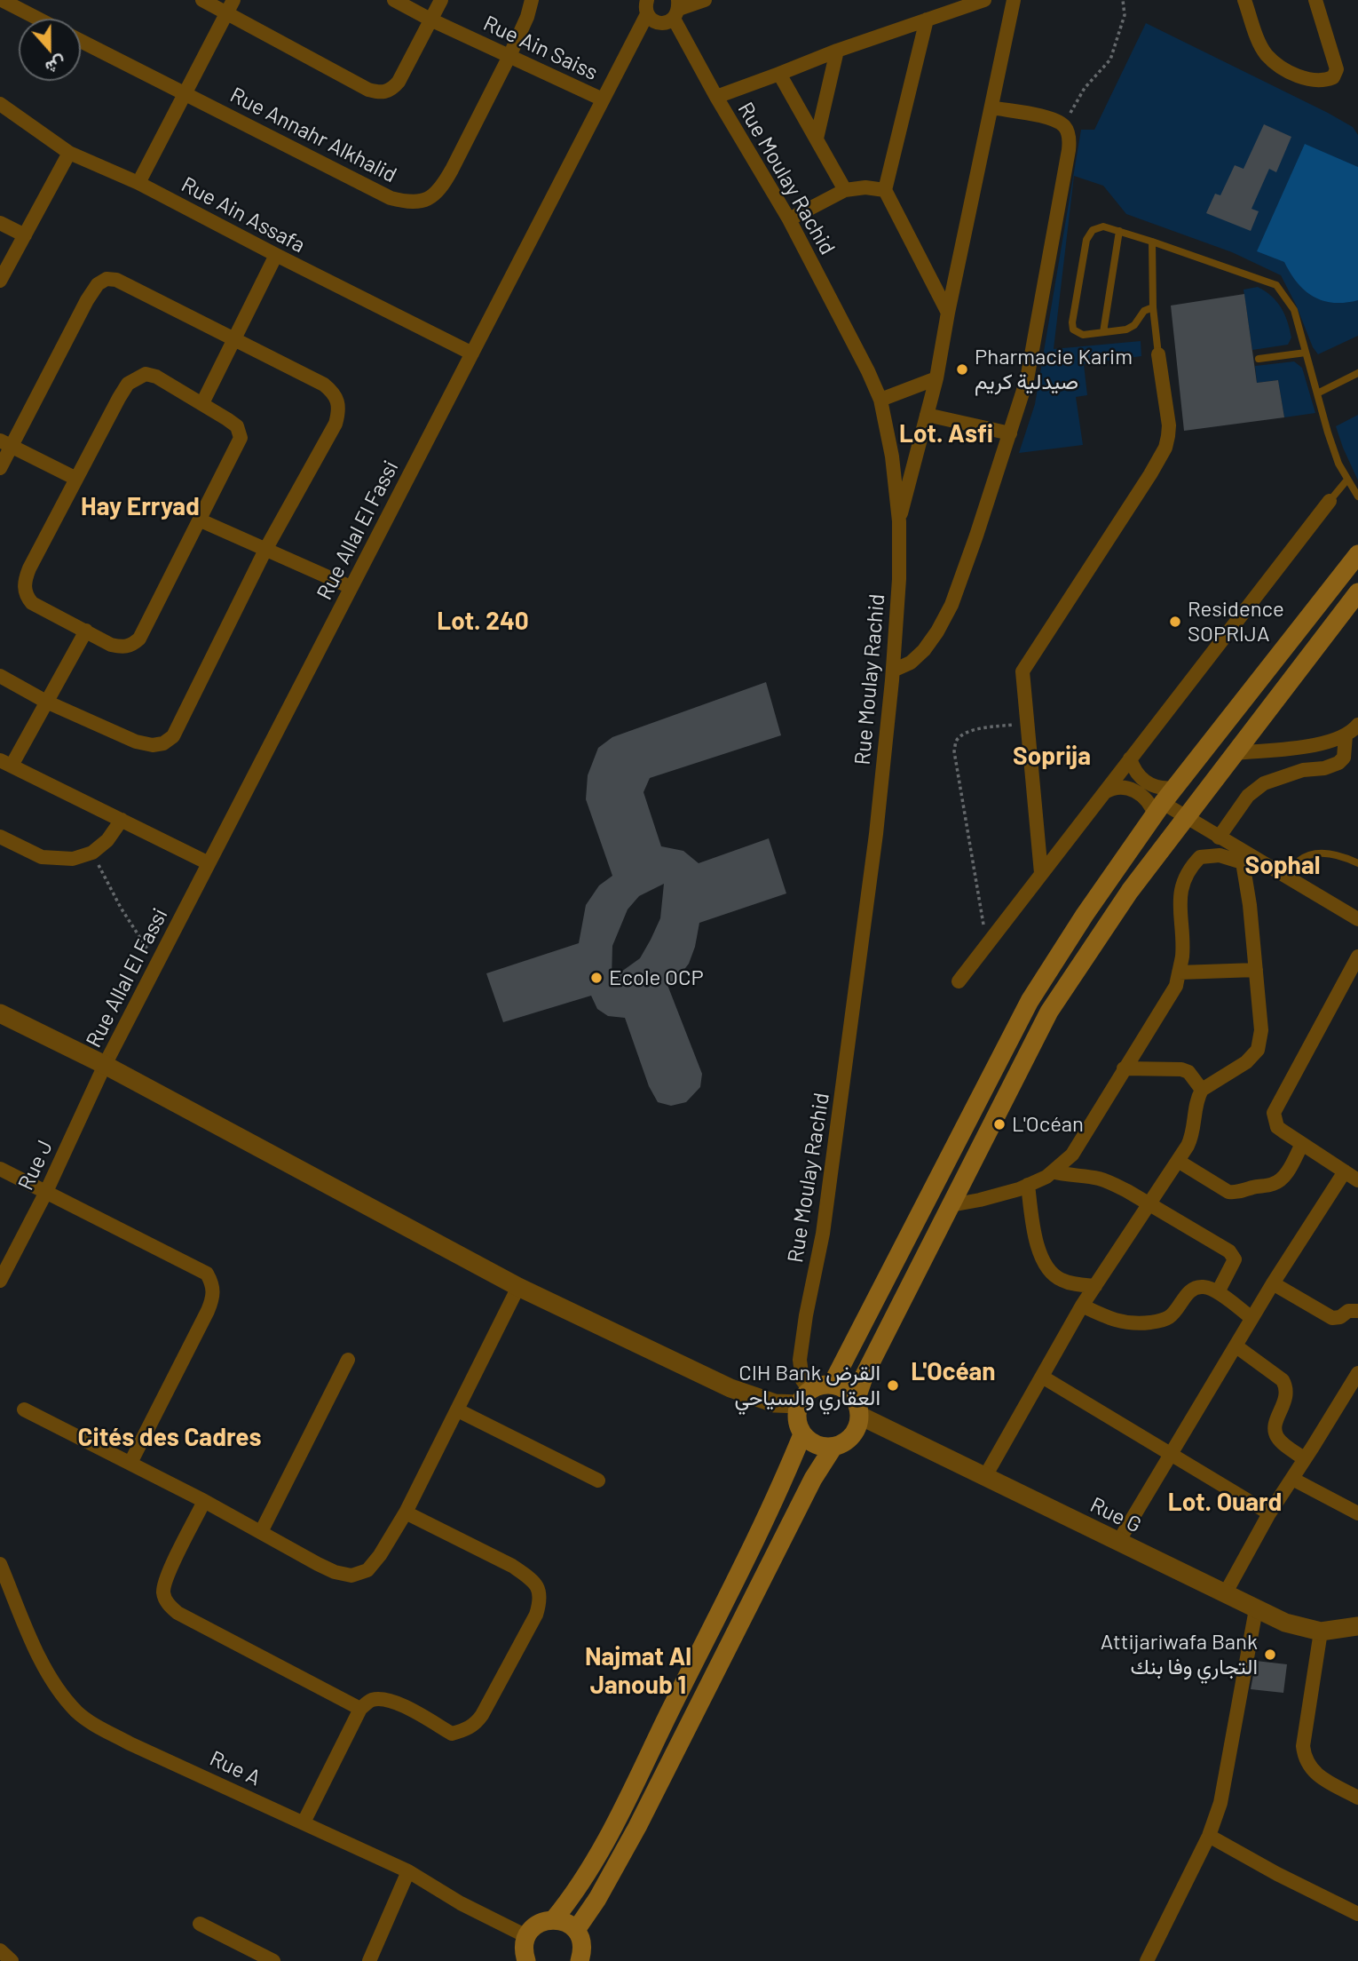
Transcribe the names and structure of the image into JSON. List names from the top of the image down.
{
  "streets": {
    "street": [
      "Rue Ain Saiss",
      "Rue Annahr Alkhalid",
      "Rue Moulay Rachid",
      "Rue Ain Assafa",
      "Rue Allal El Fassi",
      "Rue J",
      "Rue G",
      "Rue A"
    ]
  },
  "crossings": [
    ["Rue Ain Saiss", "Rue Annahr Alkhalid"],
    ["Rue Ain Saiss", "Rue Allal El Fassi"],
    ["Rue Moulay Rachid", "Rue G"],
    ["Rue Ain Assafa", "Rue Allal El Fassi"],
    ["Rue Allal El Fassi", "Rue J"]
  ],
  "districts": [
    "Lot. Asfi",
    "Hay Erryad",
    "Lot. 240",
    "Soprija",
    "Sophal",
    "L'Océan",
    "Cités des Cadres",
    "Lot. Ouard",
    "Najmat Al Janoub 1"
  ],
  "places": [
    "Pharmacie Karim صيدلية كريم",
    "Residence SOPRIJA",
    "Ecole OCP",
    "L'Océan",
    "CIH Bank القرض العقاري والسياحي",
    "Attijariwafa Bank التجاري وفا بنك"
  ],
  "north": "bottom"
}
